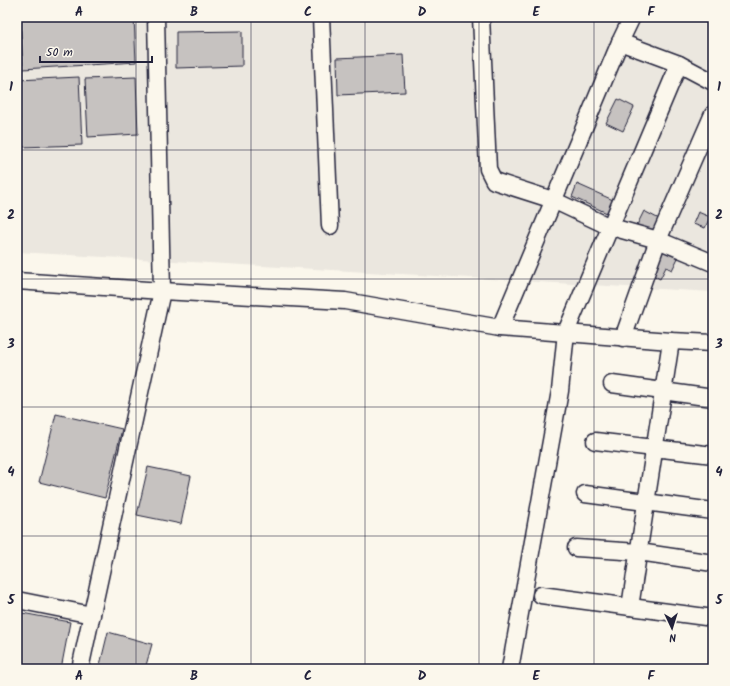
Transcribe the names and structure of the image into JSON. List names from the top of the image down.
{
  "scale_bar": "50 m",
  "north": "bottom",
  "grid": {
    "columns": [
      "A",
      "B",
      "C",
      "D",
      "E",
      "F"
    ],
    "rows": [
      "1",
      "2",
      "3",
      "4",
      "5"
    ]
  }
}
